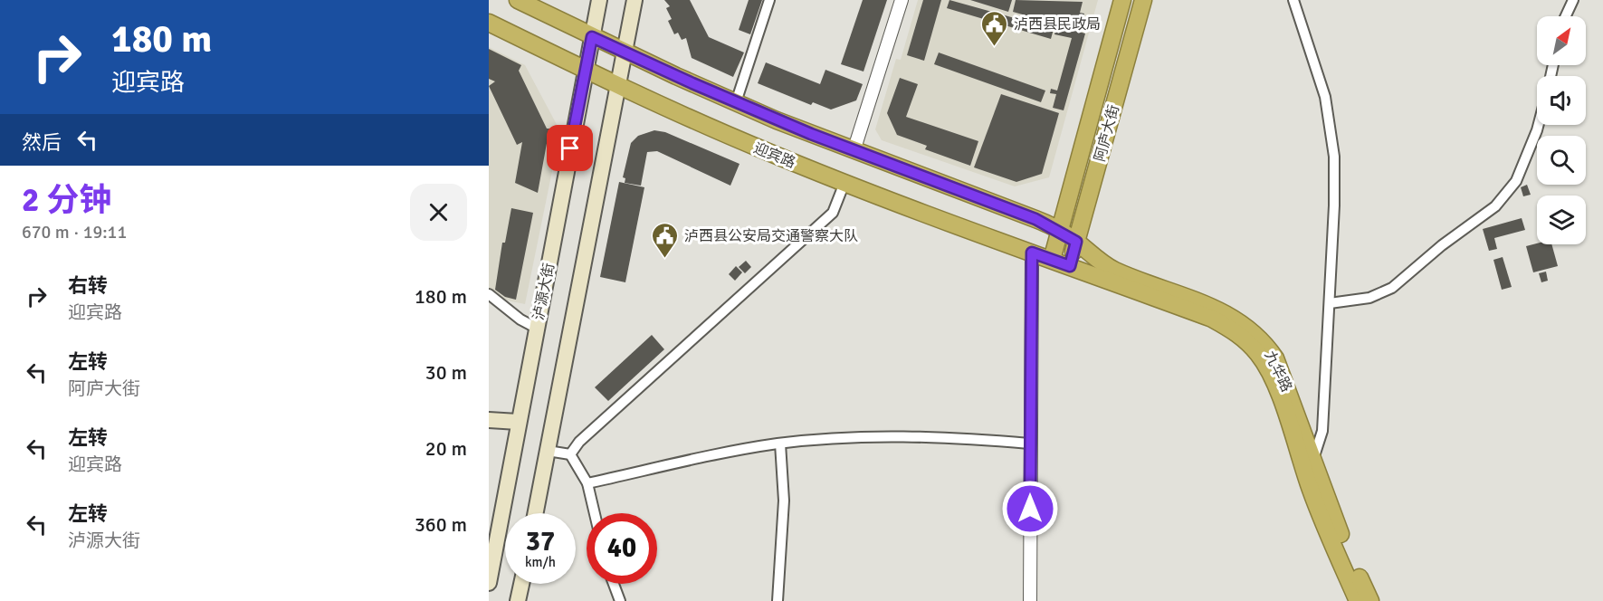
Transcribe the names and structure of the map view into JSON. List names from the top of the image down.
{
  "streets": {
    "highway": ["阿庐大街", "迎宾路", "九华路"],
    "main road": ["泸源大街"]
  },
  "crossings": [
    ["阿庐大街", "迎宾路"],
    ["阿庐大街", "九华路"],
    ["迎宾路", "泸源大街"],
    ["迎宾路", "九华路"]
  ],
  "places": {
    "public building": ["泸西县民政局", "泸西县公安局交通警察大队"]
  },
  "north": "top right",
  "page": {
    "turn": ["180 m", "迎宾路"],
    "then": "然后",
    "heading": ["2 分钟", "670 m · 19:11"],
    "list": [
      {
        "name": "右转",
        "note": "迎宾路",
        "value": "180 m"
      },
      {
        "name": "左转",
        "note": "阿庐大街",
        "value": "30 m"
      },
      {
        "name": "左转",
        "note": "迎宾路",
        "value": "20 m"
      },
      {
        "name": "左转",
        "note": "泸源大街",
        "value": "360 m"
      }
    ],
    "speed": "37 km/h",
    "limit": "40"
  }
}
